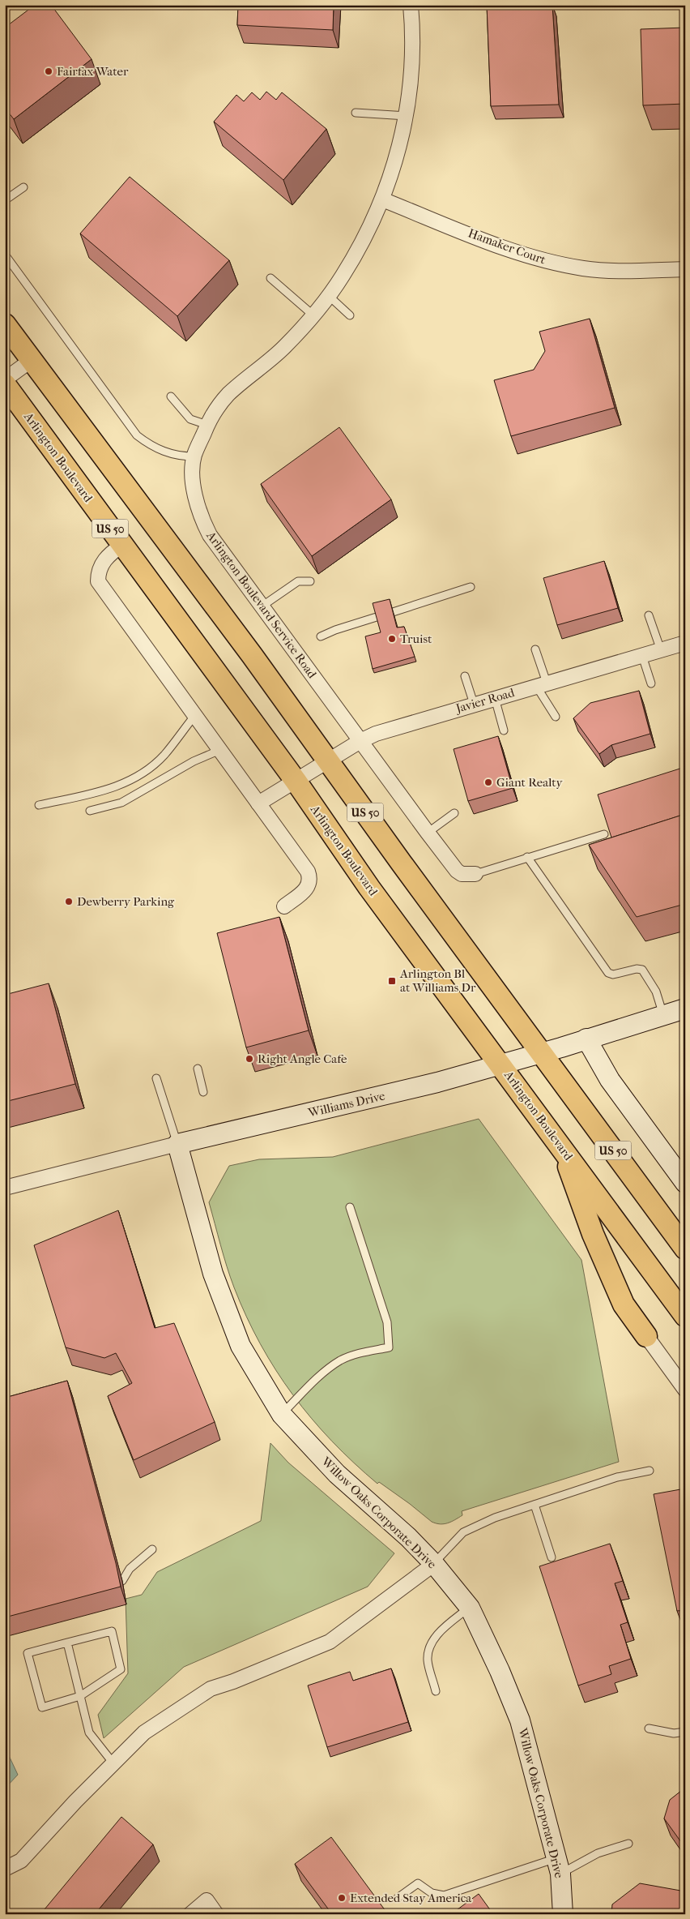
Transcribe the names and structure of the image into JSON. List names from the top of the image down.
{
  "streets": {
    "main road": ["Arlington Boulevard", "US 50"],
    "street": [
      "Hamaker Court",
      "Arlington Boulevard Service Road",
      "Javier Road",
      "Williams Drive",
      "Willow Oaks Corporate Drive"
    ]
  },
  "crossings": [
    ["Arlington Boulevard", "Javier Road"],
    ["Arlington Boulevard", "Williams Drive"],
    ["US 50", "Javier Road"],
    ["US 50", "Williams Drive"],
    ["Arlington Boulevard Service Road", "Javier Road"],
    ["Williams Drive", "Willow Oaks Corporate Drive"]
  ],
  "places": {
    "other": [
      "Fairfax Water",
      "Truist",
      "Giant Realty",
      "Dewberry Parking",
      "Right Angle Cafe",
      "Extended Stay America"
    ],
    "transit": ["Arlington Bl at Williams Dr"]
  }
}
